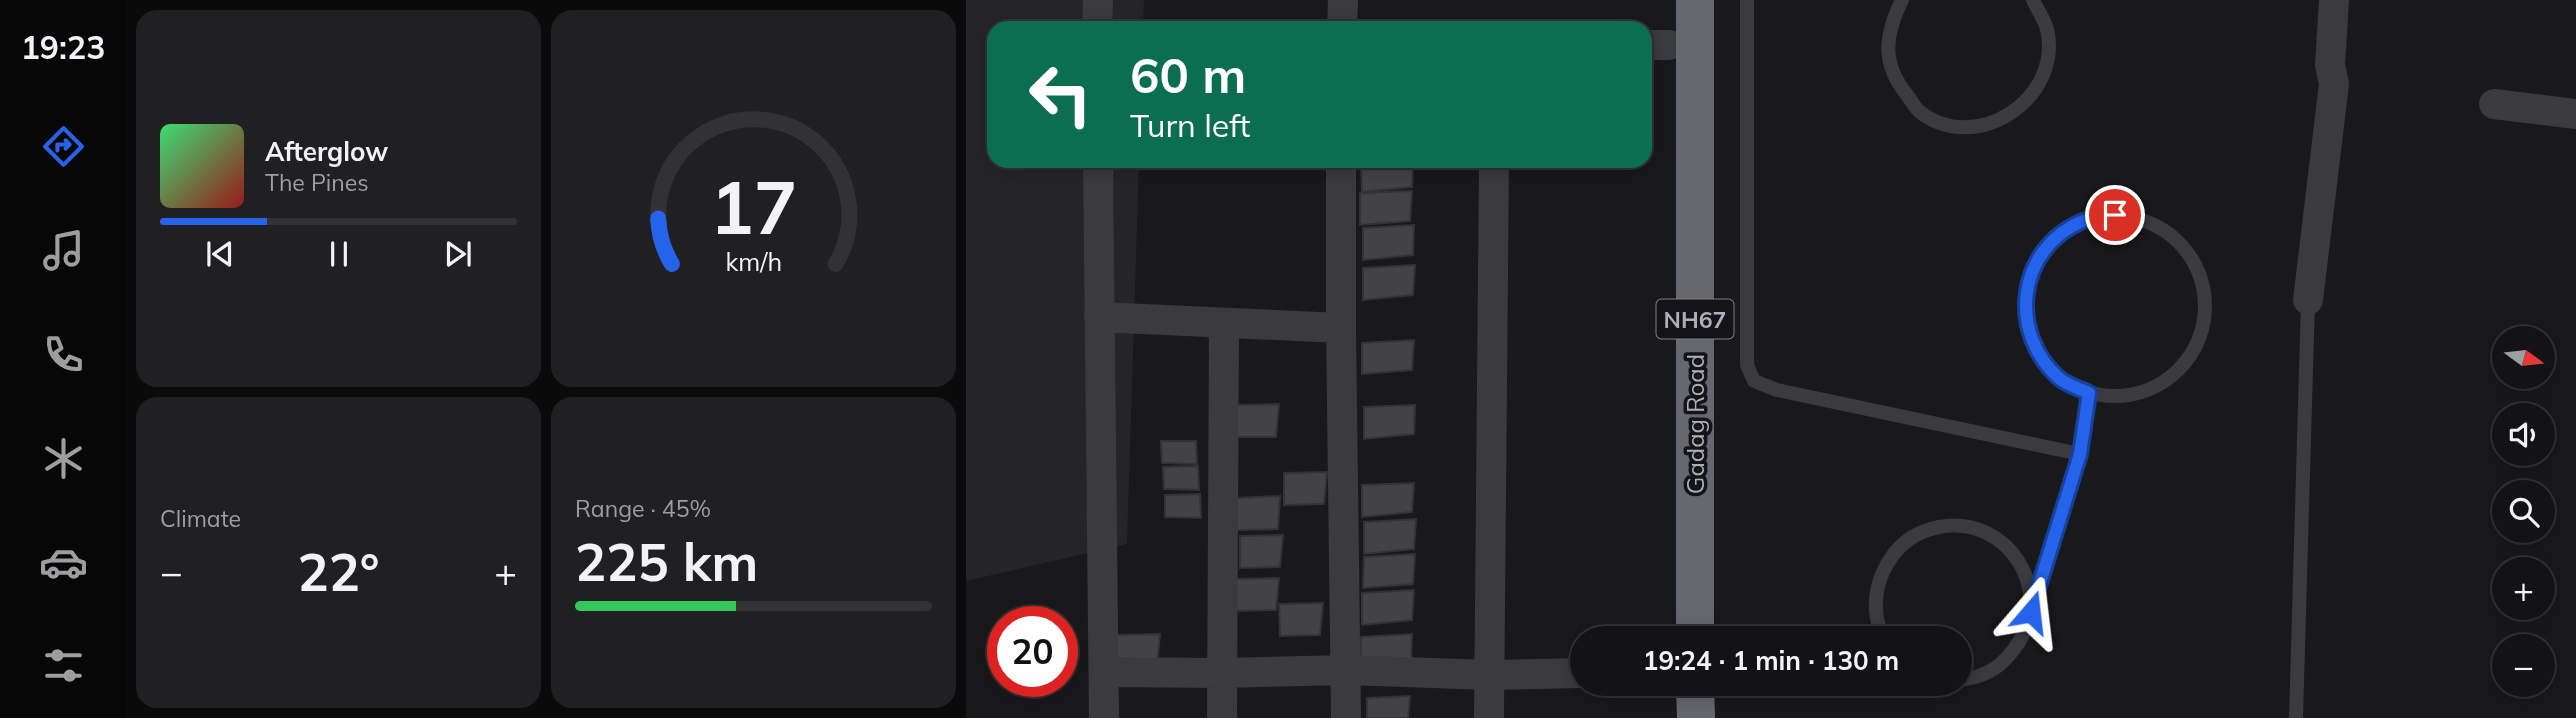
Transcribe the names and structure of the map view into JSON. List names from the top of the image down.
{
  "streets": {
    "highway": ["NH67", "Gadag Road"]
  },
  "north": "right",
  "page": {
    "tabs": "19:23",
    "turn": ["60 m", "Turn left"],
    "song": ["Afterglow", "The Pines"],
    "map_buttons": ["+", "−"],
    "tile": [
      "Climate",
      ["Range · 45%", "225 km"]
    ],
    "heat": ["−", "22°", "+"],
    "limit": "20",
    "trip": "19:24 · 1 min · 130 m",
    "gauge": ["17", "km/h"]
  }
}
